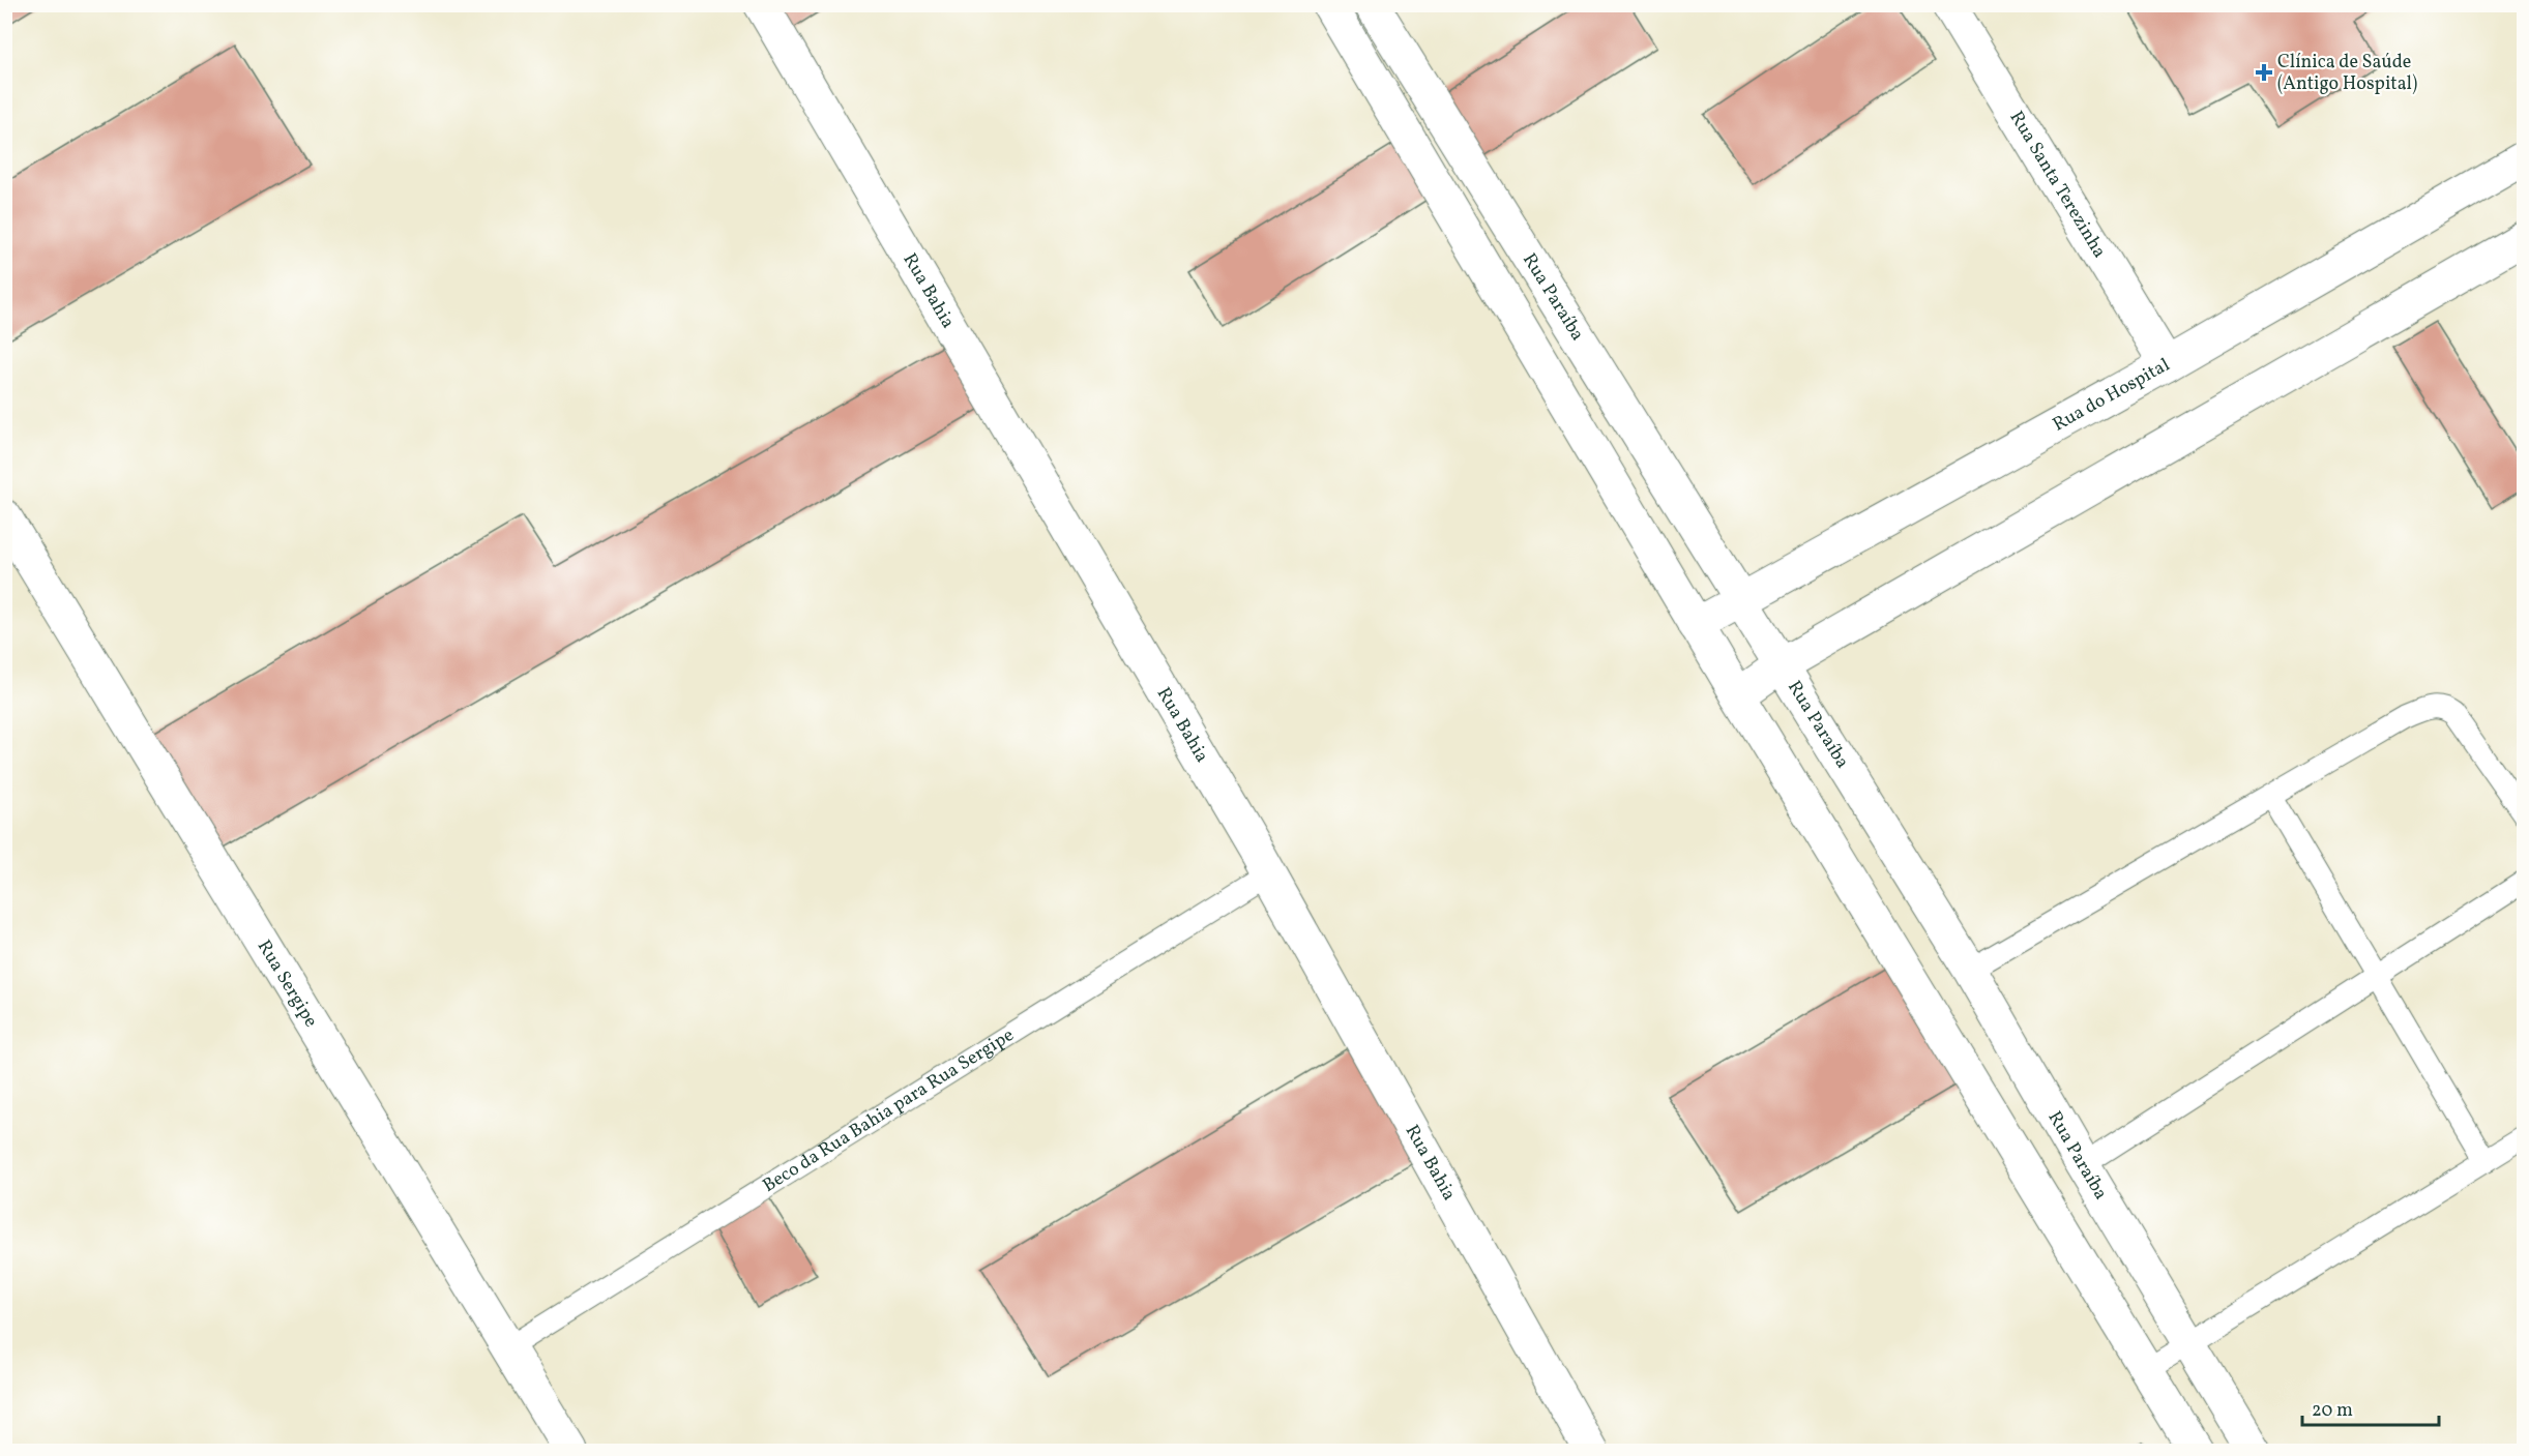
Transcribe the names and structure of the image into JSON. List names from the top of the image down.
{
  "streets": {
    "street": [
      "Rua Santa Terezinha",
      "Rua Bahia",
      "Rua Paraíba",
      "Rua do Hospital",
      "Rua Sergipe"
    ],
    "lane": ["Beco da Rua Bahia para Rua Sergipe"]
  },
  "crossings": [
    ["Rua Santa Terezinha", "Rua do Hospital"],
    ["Rua Bahia", "Beco da Rua Bahia para Rua Sergipe"],
    ["Rua Paraíba", "Rua do Hospital"],
    ["Rua Sergipe", "Beco da Rua Bahia para Rua Sergipe"]
  ],
  "places": {
    "health": ["Clínica de Saúde (Antigo Hospital)"]
  },
  "scale_bar": "20 m"
}
